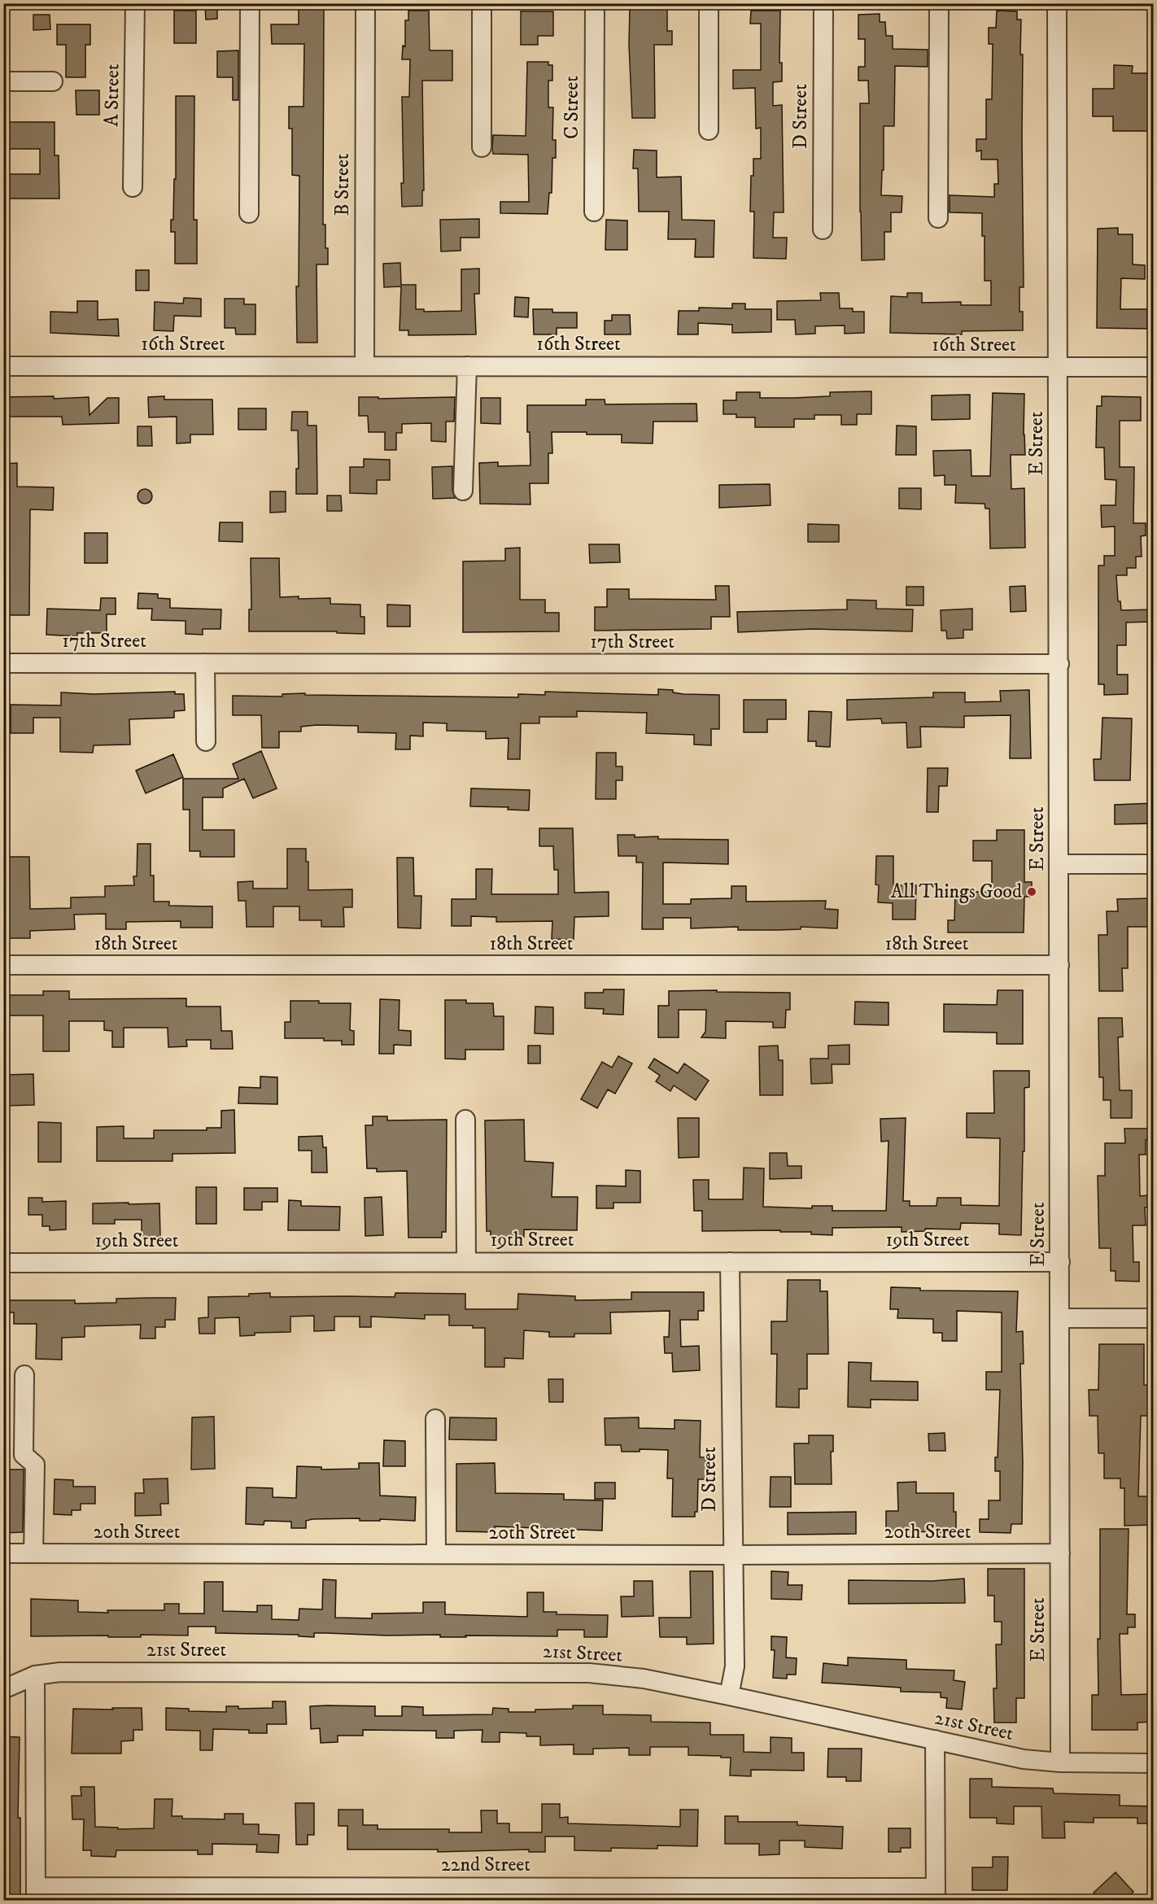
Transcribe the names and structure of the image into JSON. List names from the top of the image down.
{
  "streets": {
    "street": [
      "A Street",
      "C Street",
      "D Street",
      "B Street",
      "16th Street",
      "E Street",
      "17th Street",
      "18th Street",
      "19th Street",
      "20th Street",
      "21st Street",
      "22nd Street"
    ]
  },
  "crossings": [
    ["D Street", "19th Street"],
    ["D Street", "20th Street"],
    ["D Street", "21st Street"],
    ["B Street", "16th Street"],
    ["16th Street", "E Street"],
    ["E Street", "17th Street"],
    ["E Street", "18th Street"],
    ["E Street", "19th Street"],
    ["E Street", "20th Street"],
    ["E Street", "21st Street"]
  ],
  "places": ["All Things Good"]
}
